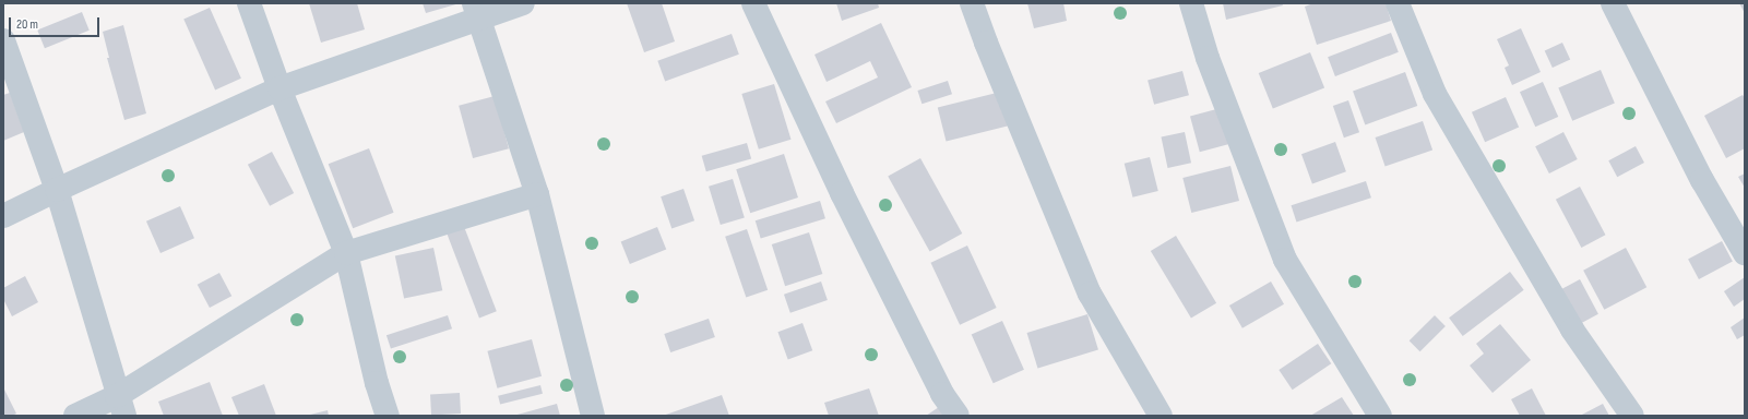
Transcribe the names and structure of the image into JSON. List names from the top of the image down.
{
  "scale_bar": "20 m"
}
